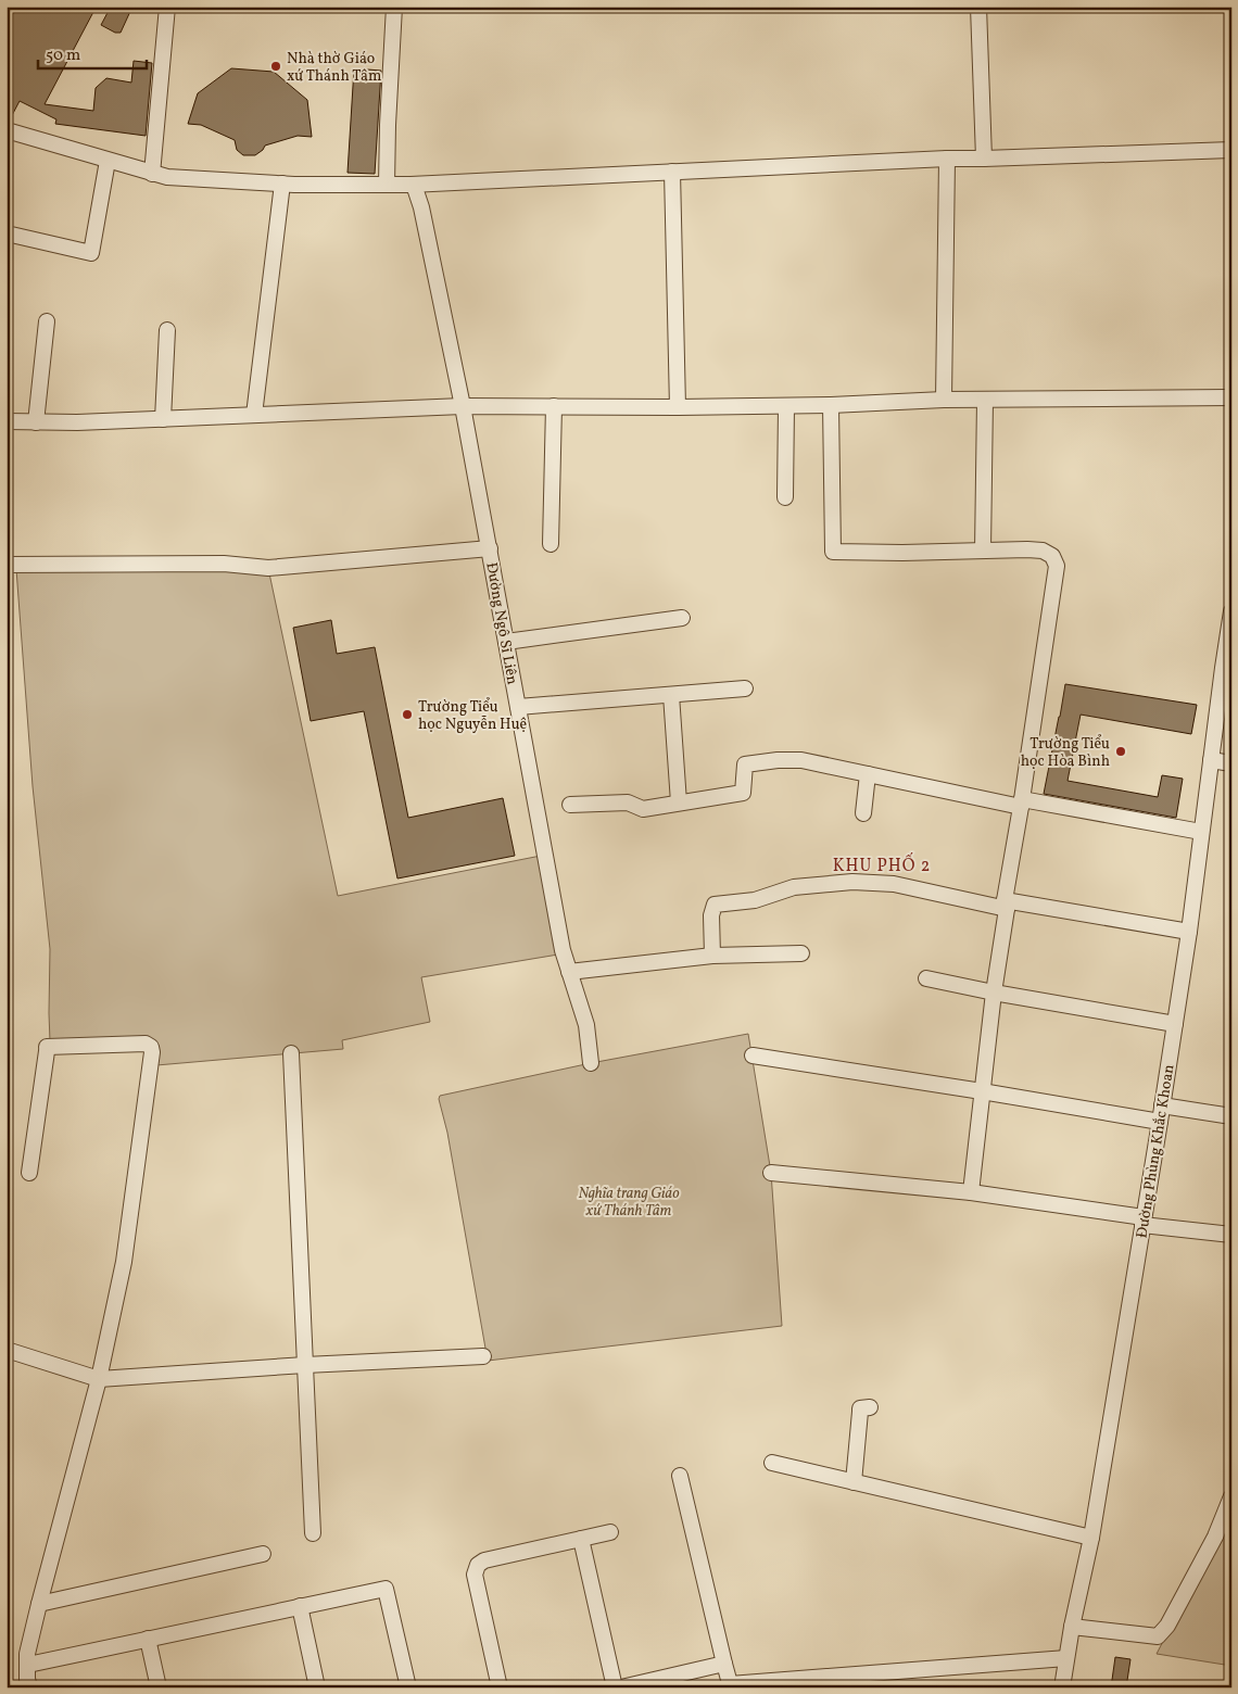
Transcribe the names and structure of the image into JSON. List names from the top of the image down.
{
  "streets": {
    "street": ["Đường Ngô Sĩ Liên", "Đường Phùng Khắc Khoan"]
  },
  "districts": ["KHU PHỐ 2"],
  "parks": ["Nghĩa trang Giáo xứ Thánh Tâm"],
  "places": ["Nhà thờ Giáo xứ Thánh Tâm", "Trường Tiểu học Nguyễn Huệ", "Trường Tiểu học Hòa Bình"],
  "scale_bar": "50 m"
}
